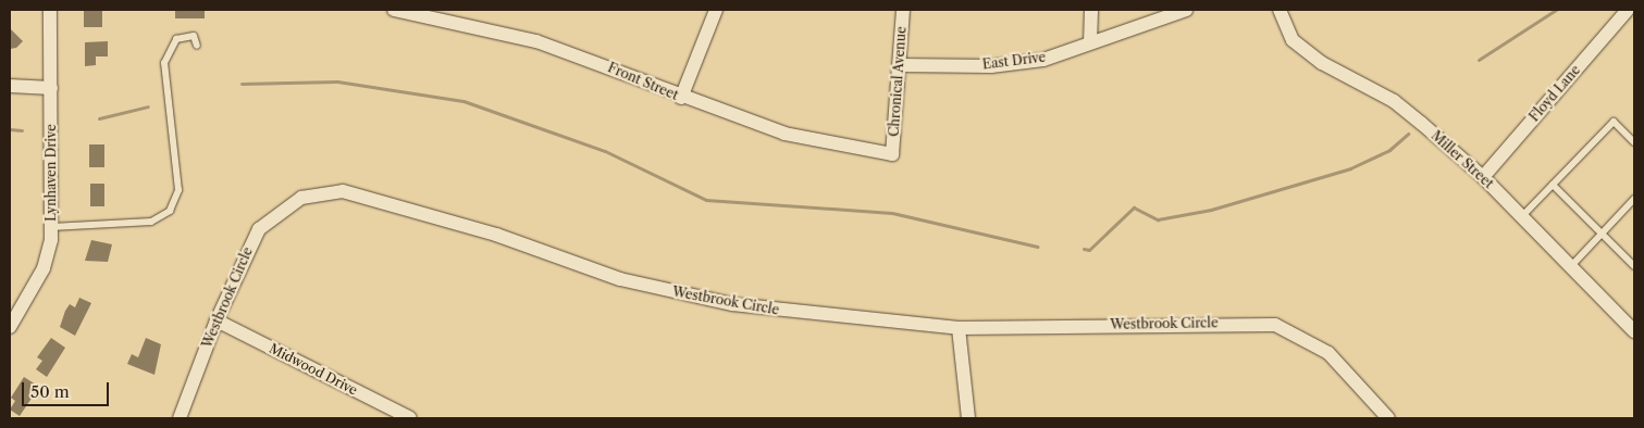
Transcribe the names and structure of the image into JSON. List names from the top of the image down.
{
  "streets": {
    "street": [
      "East Drive",
      "Front Street",
      "Chronical Avenue",
      "Floyd Lane",
      "Miller Street",
      "Lynhaven Drive",
      "Westbrook Circle",
      "Midwood Drive"
    ]
  },
  "crossings": [
    ["East Drive", "Chronical Avenue"],
    ["Front Street", "Chronical Avenue"],
    ["Floyd Lane", "Miller Street"],
    ["Westbrook Circle", "Midwood Drive"]
  ],
  "scale_bar": "50 m"
}
